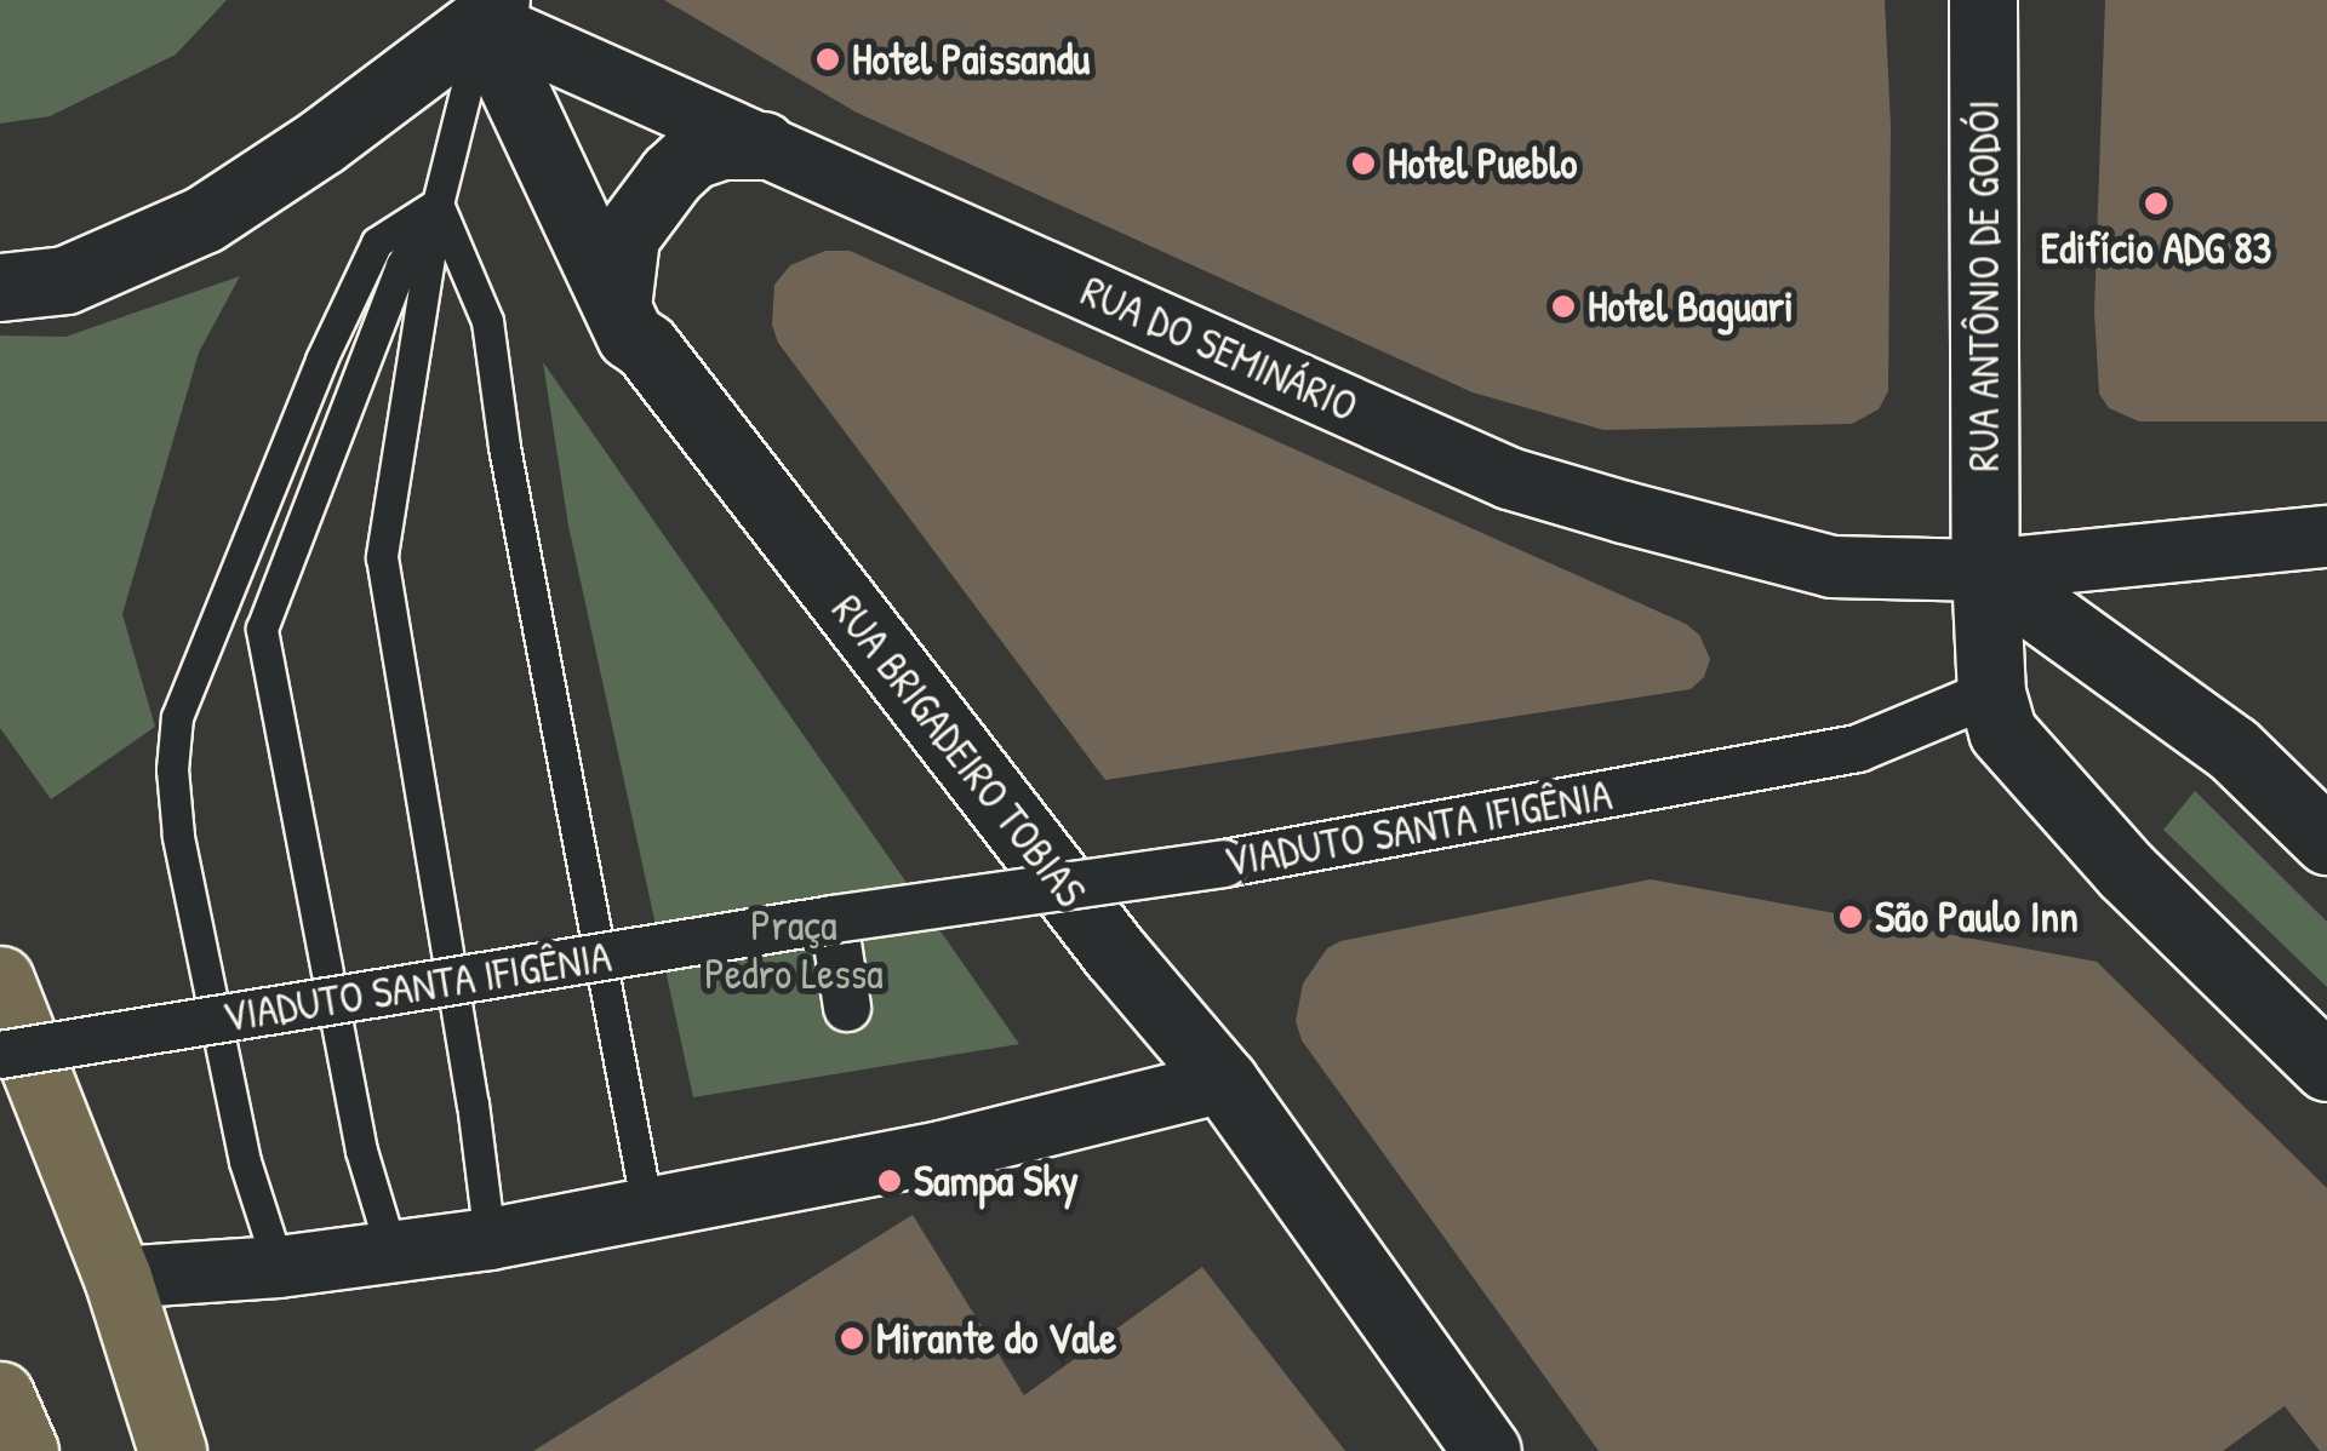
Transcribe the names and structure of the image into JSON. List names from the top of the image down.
{
  "streets": {
    "main road": ["RUA ANTÔNIO DE GODÓI", "RUA BRIGADEIRO TOBIAS"],
    "street": ["RUA DO SEMINÁRIO", "VIADUTO SANTA IFIGÊNIA"]
  },
  "crossings": [
    ["RUA ANTÔNIO DE GODÓI", "RUA DO SEMINÁRIO"],
    ["RUA ANTÔNIO DE GODÓI", "VIADUTO SANTA IFIGÊNIA"],
    ["RUA DO SEMINÁRIO", "RUA BRIGADEIRO TOBIAS"]
  ],
  "parks": ["Praça Pedro Lessa"],
  "places": [
    "Hotel Paissandu",
    "Hotel Pueblo",
    "Edifício ADG 83",
    "Hotel Baguari",
    "São Paulo Inn",
    "Sampa Sky",
    "Mirante do Vale"
  ]
}
